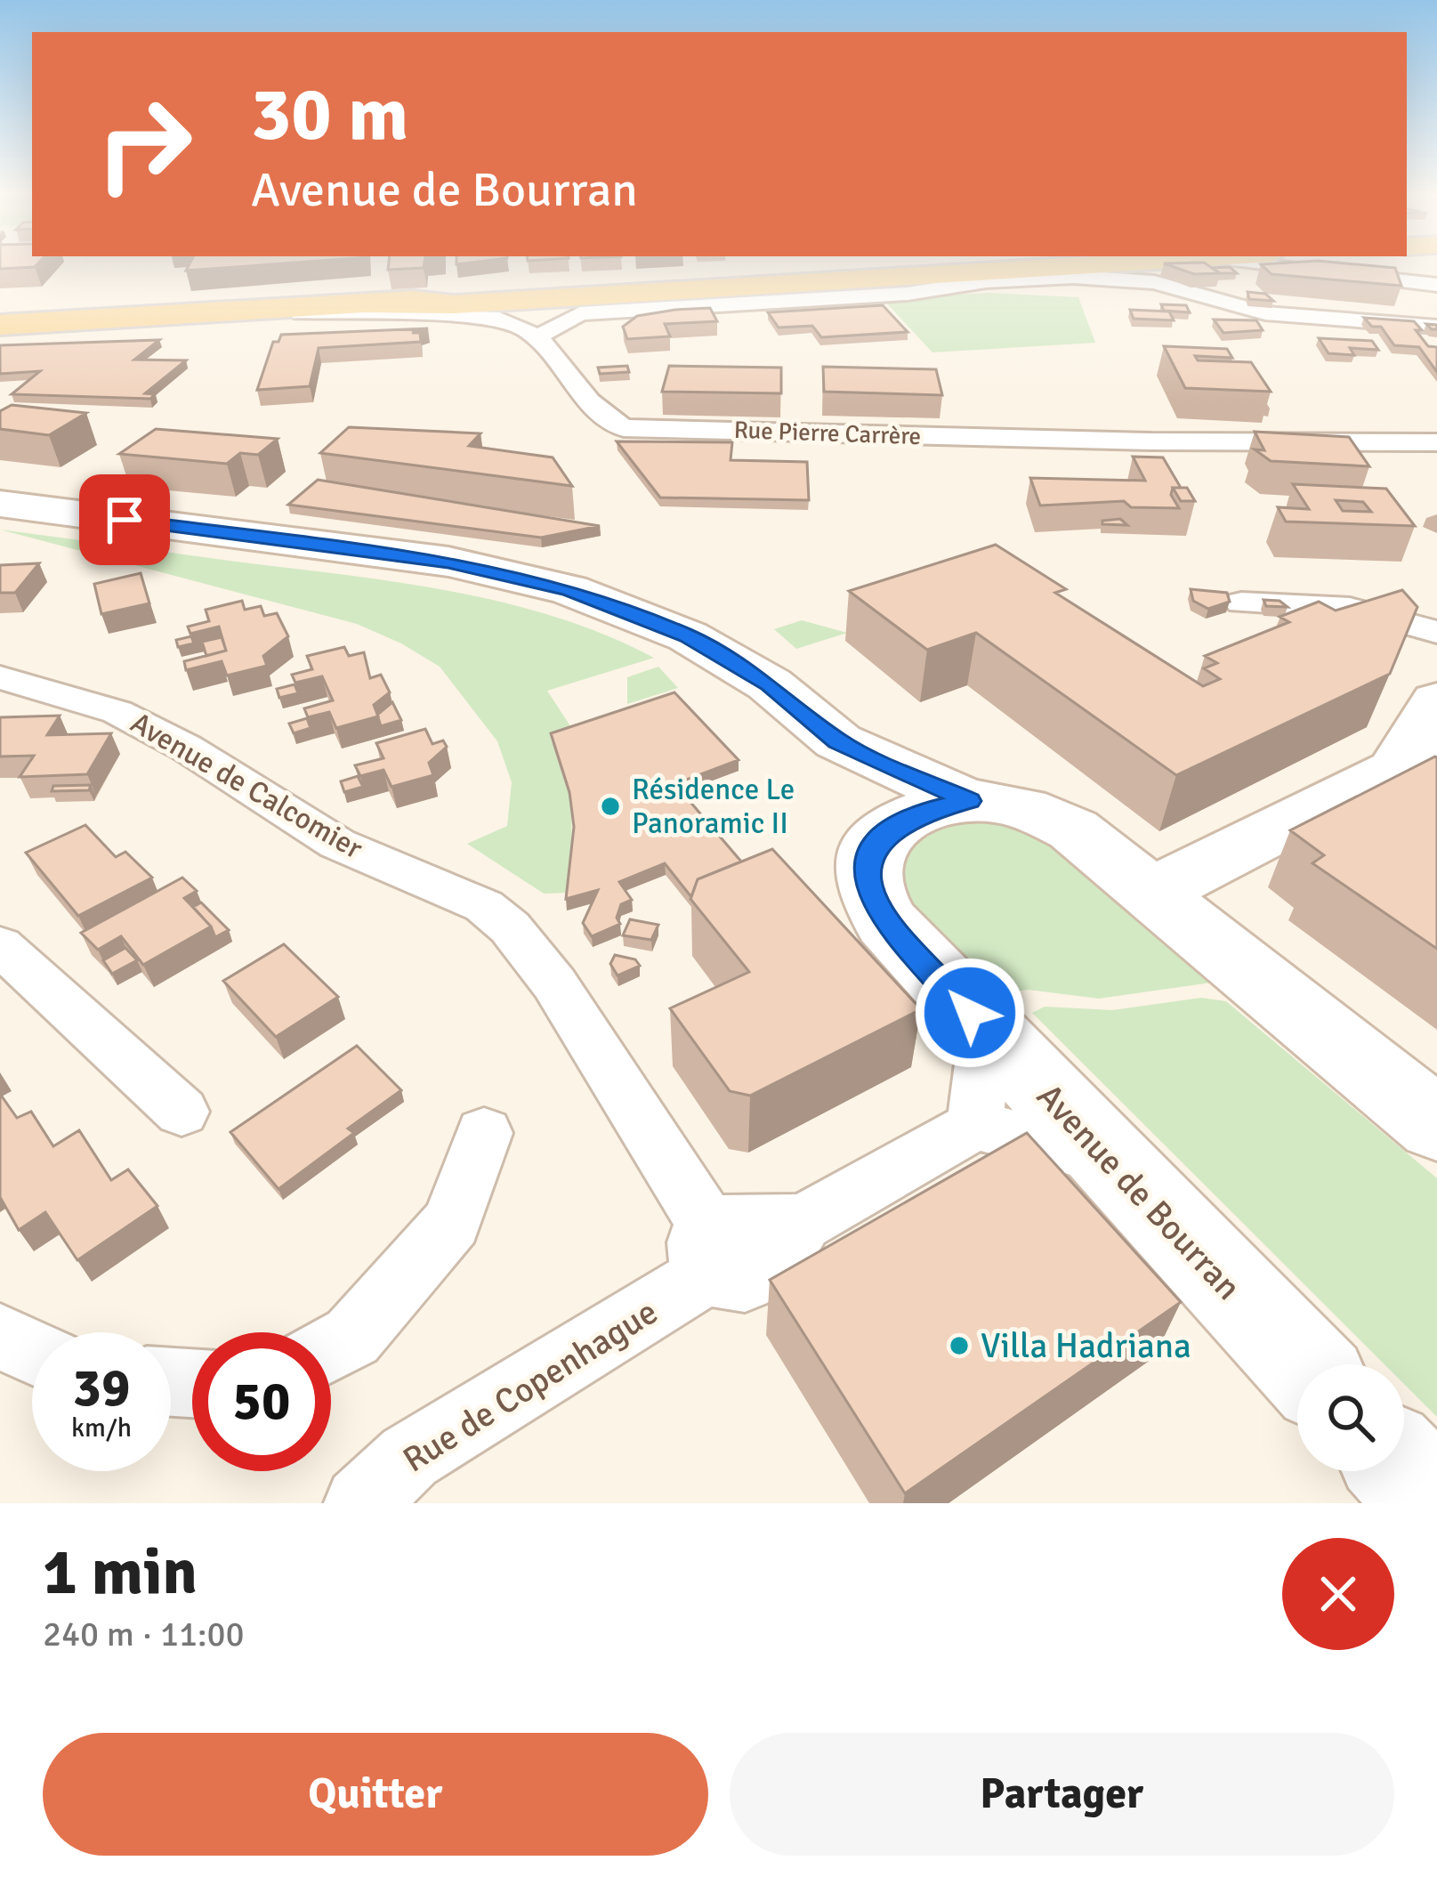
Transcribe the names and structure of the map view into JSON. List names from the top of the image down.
{
  "streets": {
    "main road": ["Avenue de Bourran"],
    "street": ["Rue Pierre Carrère", "Avenue de Calcomier", "Rue de Copenhague"]
  },
  "crossings": [
    ["Avenue de Calcomier", "Rue de Copenhague"]
  ],
  "places": ["Résidence Le Panoramic II", "Villa Hadriana"],
  "page": {
    "turn": ["30 m", "Avenue de Bourran"],
    "speed": "39 km/h",
    "limit": "50",
    "heading": ["1 min", "240 m · 11:00"],
    "buttons": ["Quitter", "Partager"]
  }
}
